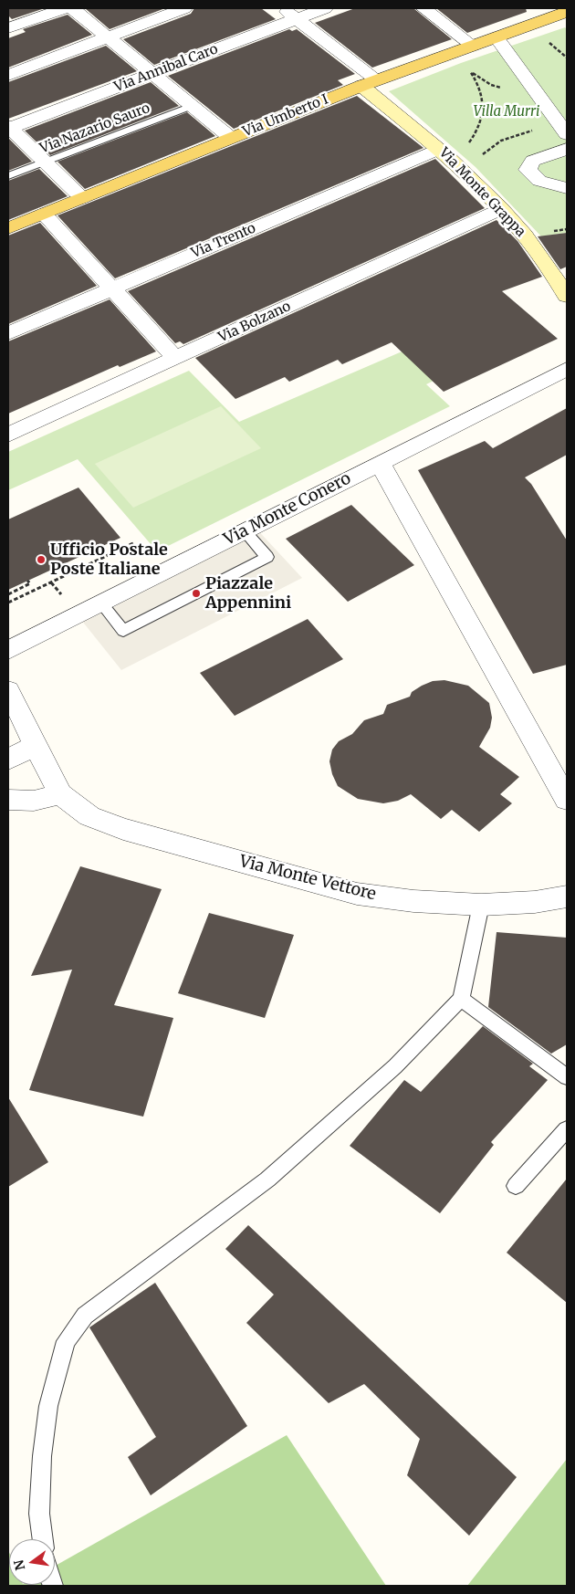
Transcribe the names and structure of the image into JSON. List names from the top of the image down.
{
  "streets": {
    "main road": ["Via Umberto I"],
    "street": [
      "Via Annibal Caro",
      "Via Monte Grappa",
      "Via Trento",
      "Via Bolzano",
      "Via Monte Conero",
      "Via Monte Vettore"
    ],
    "lane": ["Via Nazario Sauro"]
  },
  "crossings": [
    ["Via Umberto I", "Via Monte Grappa"],
    ["Via Monte Grappa", "Via Trento"],
    ["Via Monte Grappa", "Via Bolzano"]
  ],
  "parks": ["Villa Murri"],
  "places": ["Ufficio Postale Poste Italiane", "Piazzale Appennini"],
  "north": "left"
}
